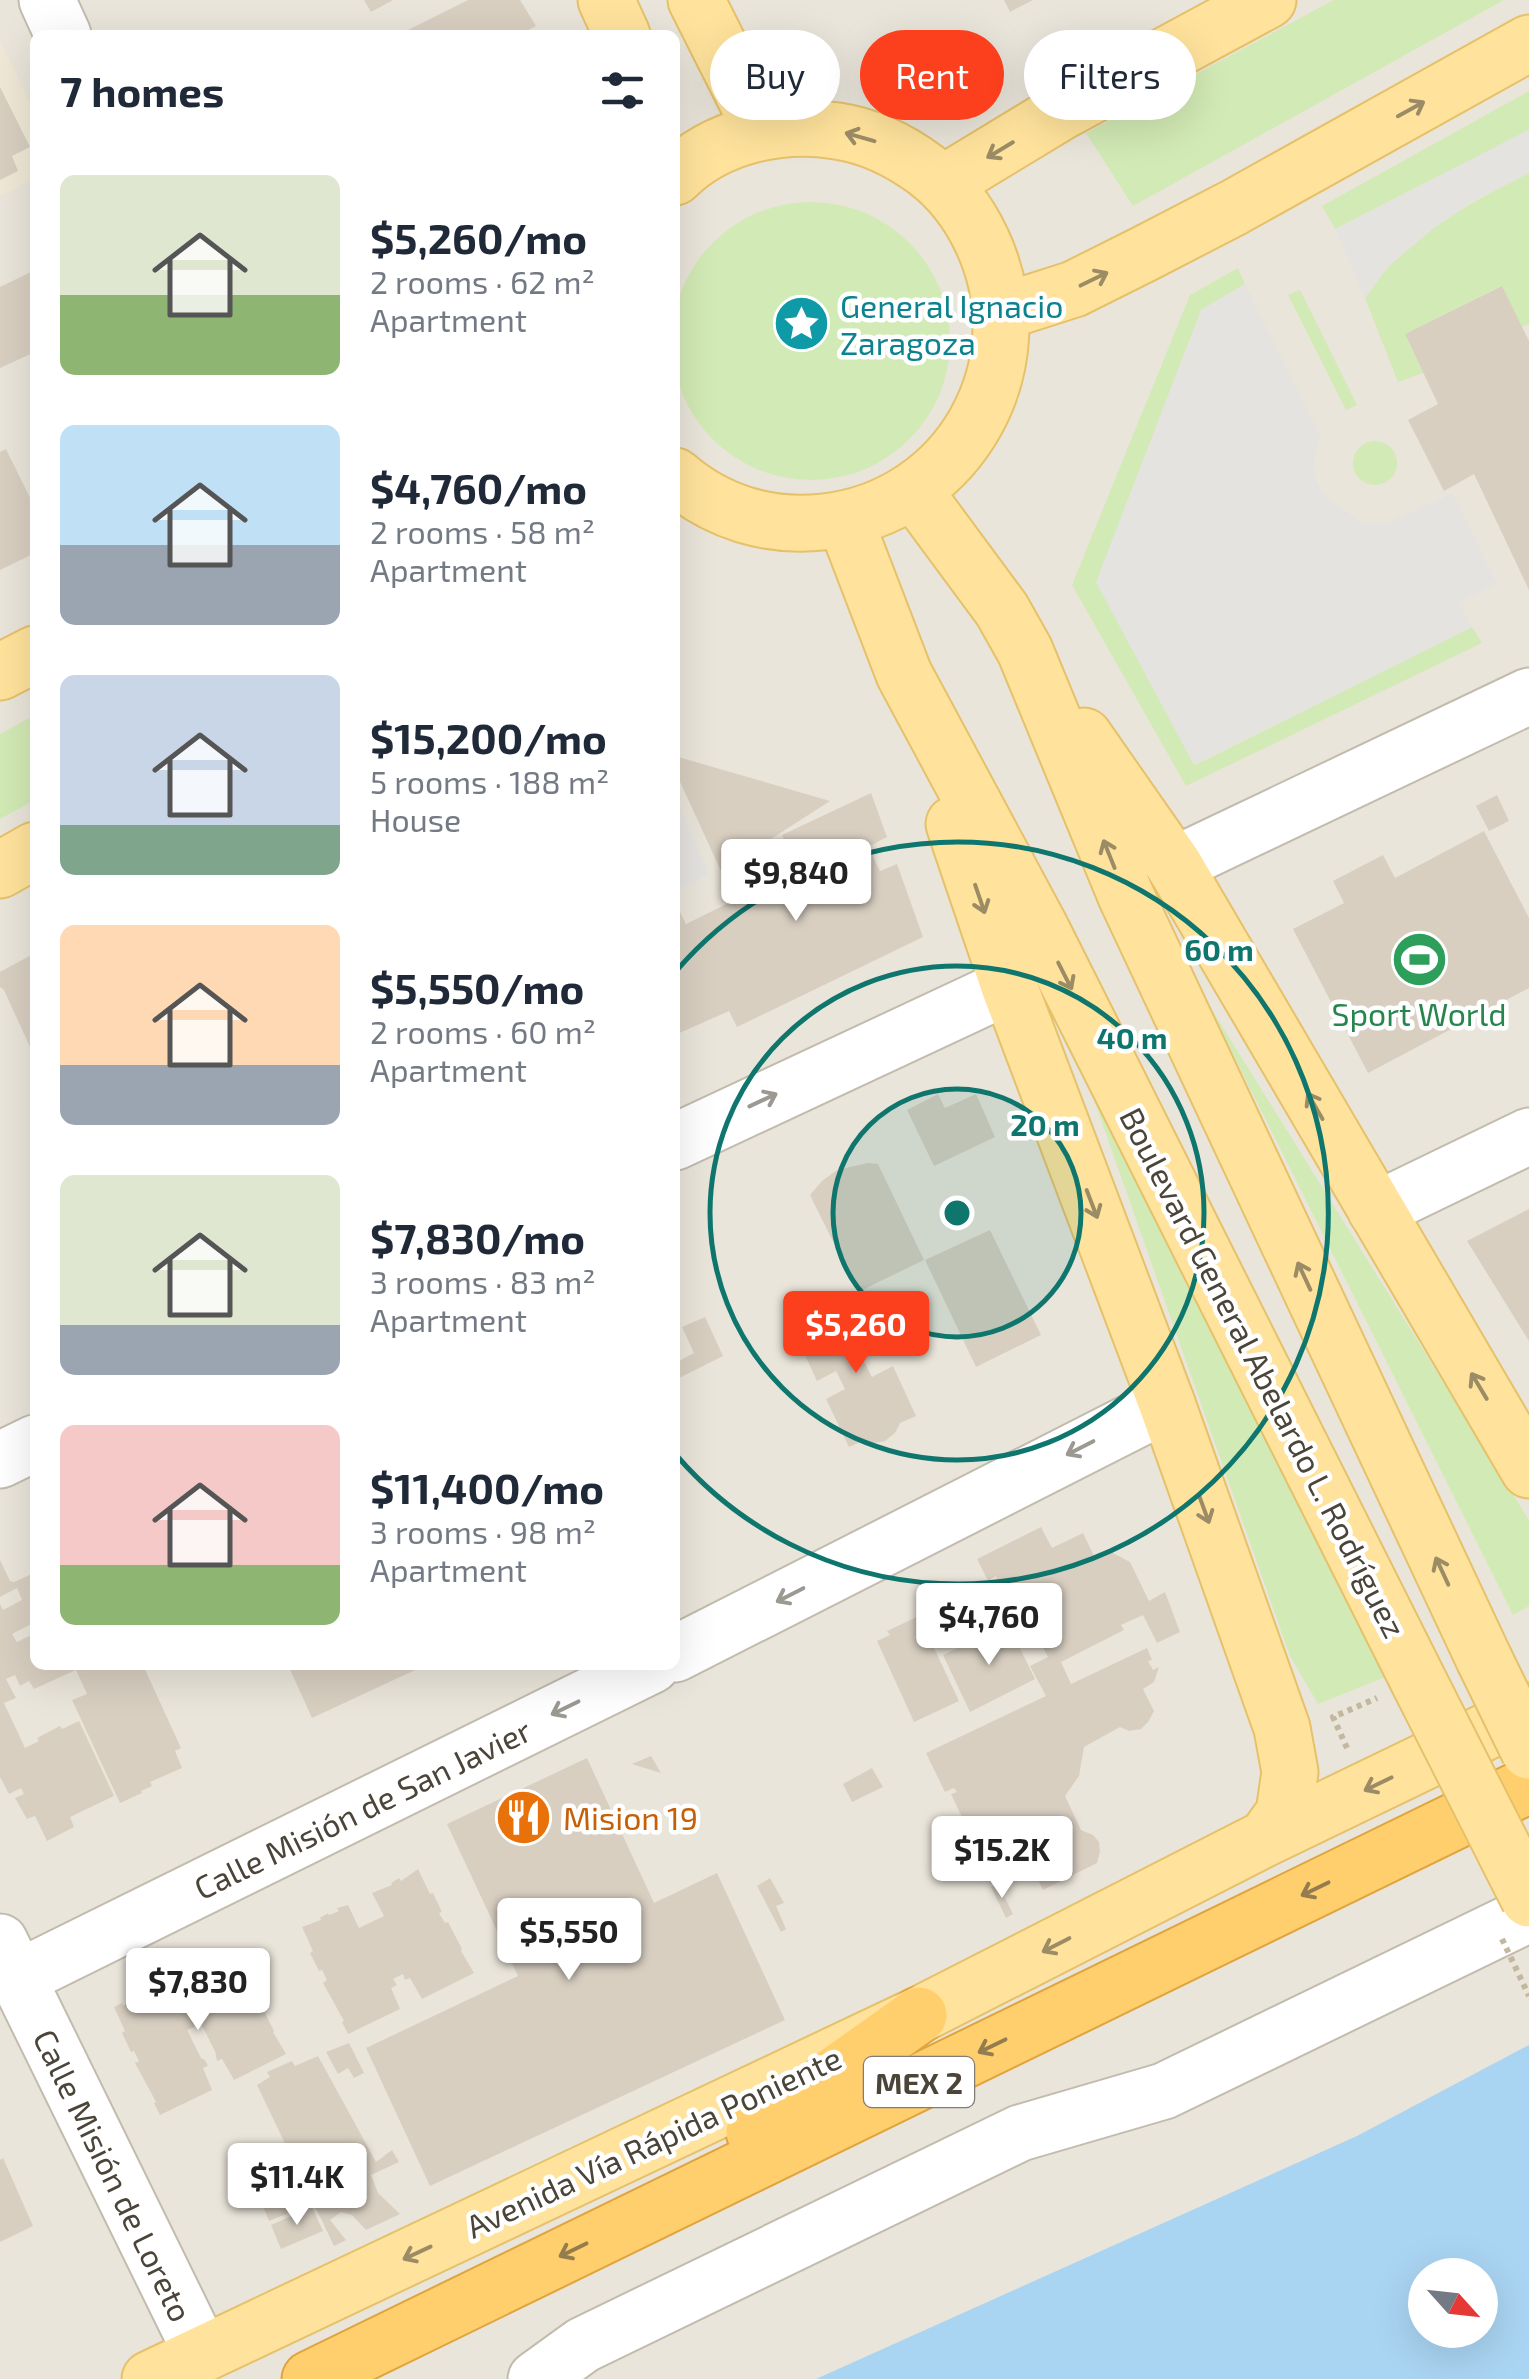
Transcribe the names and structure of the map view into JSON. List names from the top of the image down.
{
  "streets": {
    "highway": ["MEX 2", "Avenida Vía Rápida Poniente"],
    "main road": ["Boulevard General Abelardo L. Rodríguez"],
    "street": ["Calle Misión de San Javier", "Calle Misión de Loreto"]
  },
  "crossings": [
    ["Calle Misión de San Javier", "Calle Misión de Loreto"],
    ["Avenida Vía Rápida Poniente", "Calle Misión de Loreto"]
  ],
  "one_way": ["Calle Misión de San Javier", "Avenida Vía Rápida Poniente"],
  "places": {
    "place": ["General Ignacio Zaragoza"],
    "sports": ["Sport World"],
    "restaurant": ["Mision 19"]
  },
  "north": "bottom right",
  "page": {
    "chip": ["Buy", "Rent", "Filters"],
    "heading": "7 homes",
    "list": [
      {
        "name": "$5,260/mo",
        "note": "2 rooms · 62 m² · Apartment"
      },
      {
        "name": "$4,760/mo",
        "note": "2 rooms · 58 m² · Apartment"
      },
      {
        "name": "$15,200/mo",
        "note": "5 rooms · 188 m² · House"
      },
      {
        "name": "$5,550/mo",
        "note": "2 rooms · 60 m² · Apartment"
      },
      {
        "name": "$7,830/mo",
        "note": "3 rooms · 83 m² · Apartment"
      },
      {
        "name": "$11,400/mo",
        "note": "3 rooms · 98 m² · Apartment"
      }
    ],
    "price": [
      "$9,840",
      "$5,260",
      "$4,760",
      "$15.2K",
      "$5,550",
      "$7,830",
      "$11.4K"
    ]
  },
  "rings": ["60 m", "40 m", "20 m"]
}
